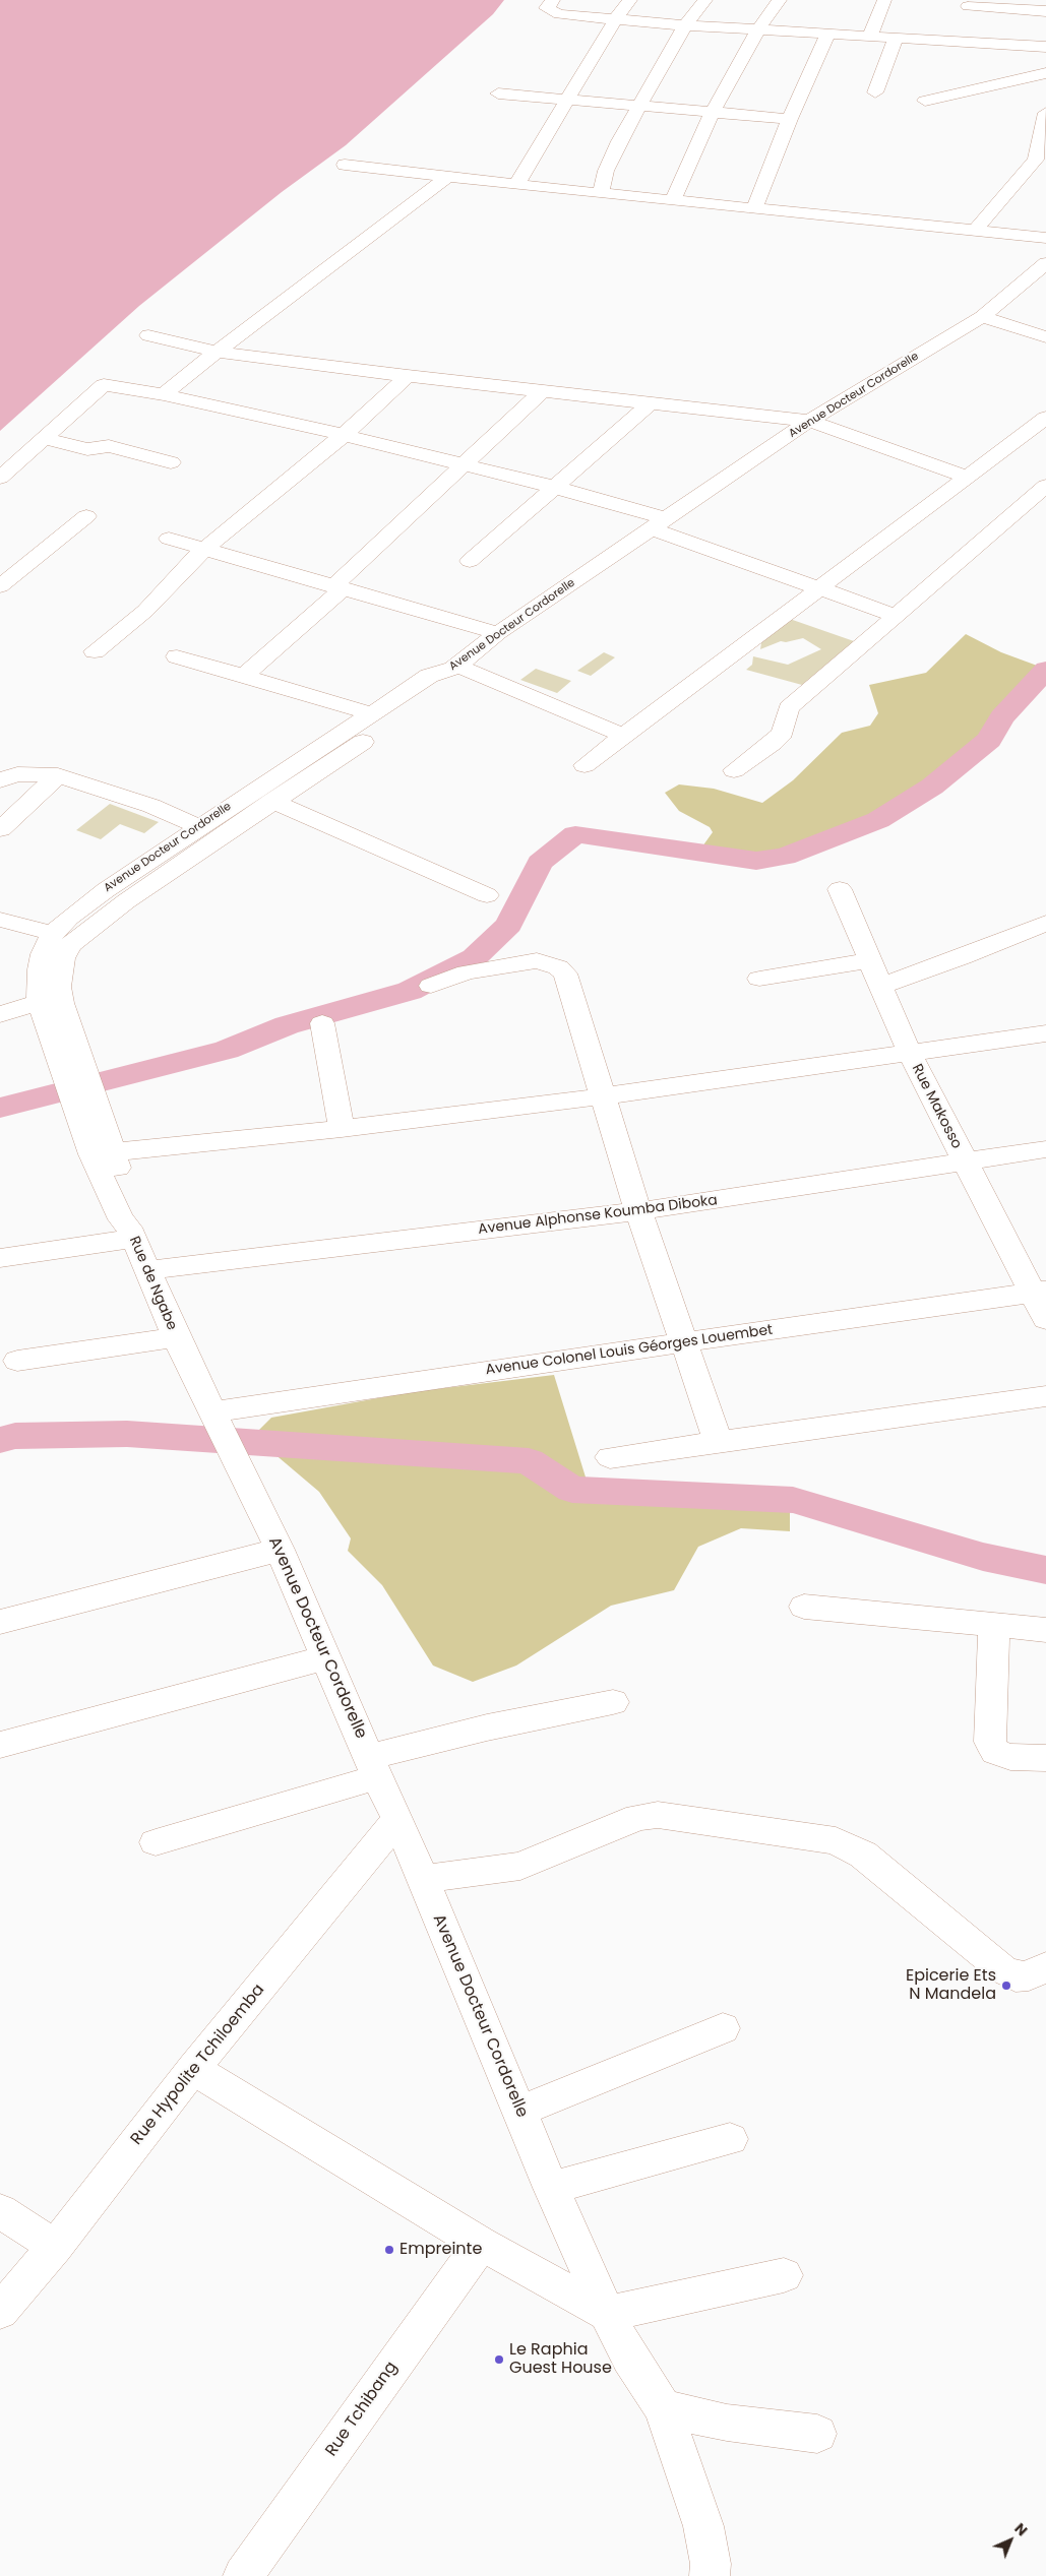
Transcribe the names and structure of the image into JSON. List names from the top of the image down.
{
  "streets": {
    "street": [
      "Avenue Docteur Cordorelle",
      "Rue Makosso",
      "Avenue Alphonse Koumba Diboka",
      "Rue de Ngabe",
      "Avenue Colonel Louis Géorges Louembet",
      "Rue Hypolite Tchiloemba",
      "Rue Tchibang"
    ]
  },
  "crossings": [
    ["Avenue Docteur Cordorelle", "Rue de Ngabe"],
    ["Avenue Docteur Cordorelle", "Rue Hypolite Tchiloemba"],
    ["Rue Makosso", "Avenue Alphonse Koumba Diboka"],
    ["Rue Makosso", "Avenue Colonel Louis Géorges Louembet"],
    ["Avenue Alphonse Koumba Diboka", "Rue de Ngabe"],
    ["Rue de Ngabe", "Avenue Colonel Louis Géorges Louembet"]
  ],
  "places": ["Epicerie Ets N Mandela", "Empreinte", "Le Raphia Guest House"],
  "north": "top right"
}
